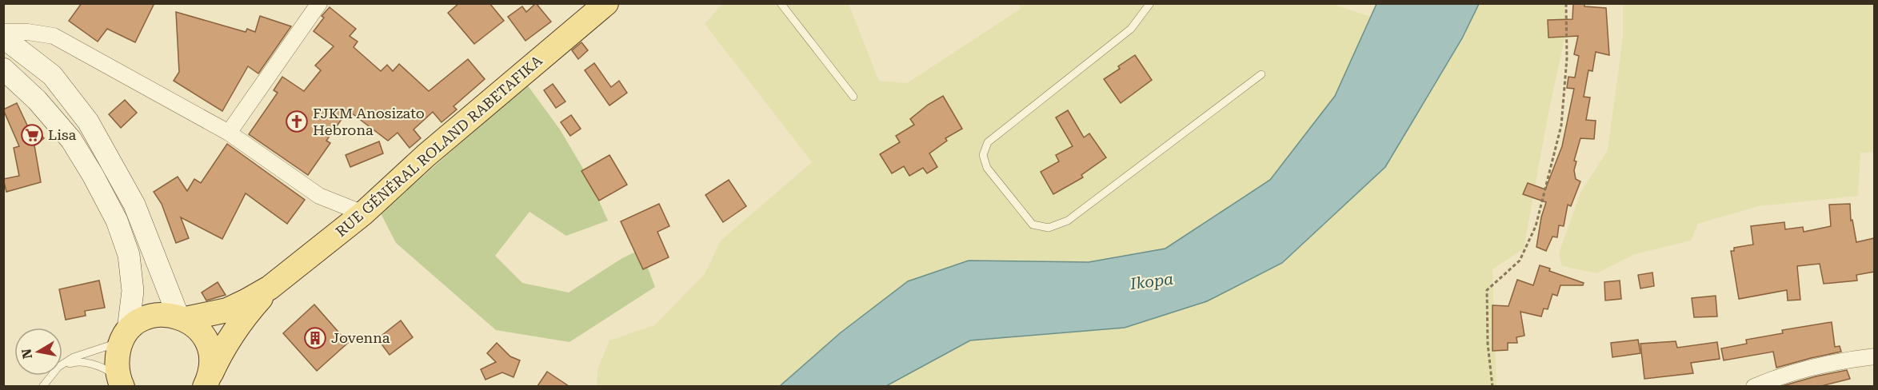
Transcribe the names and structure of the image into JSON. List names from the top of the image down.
{
  "streets": {
    "main road": ["RUE GÉNÉRAL ROLAND RABETAFIKA"]
  },
  "water": ["Ikopa"],
  "places": {
    "church": ["FJKM Anosizato Hebrona"],
    "supermarket": ["Lisa"],
    "building": ["Jovenna"]
  },
  "north": "left"
}
